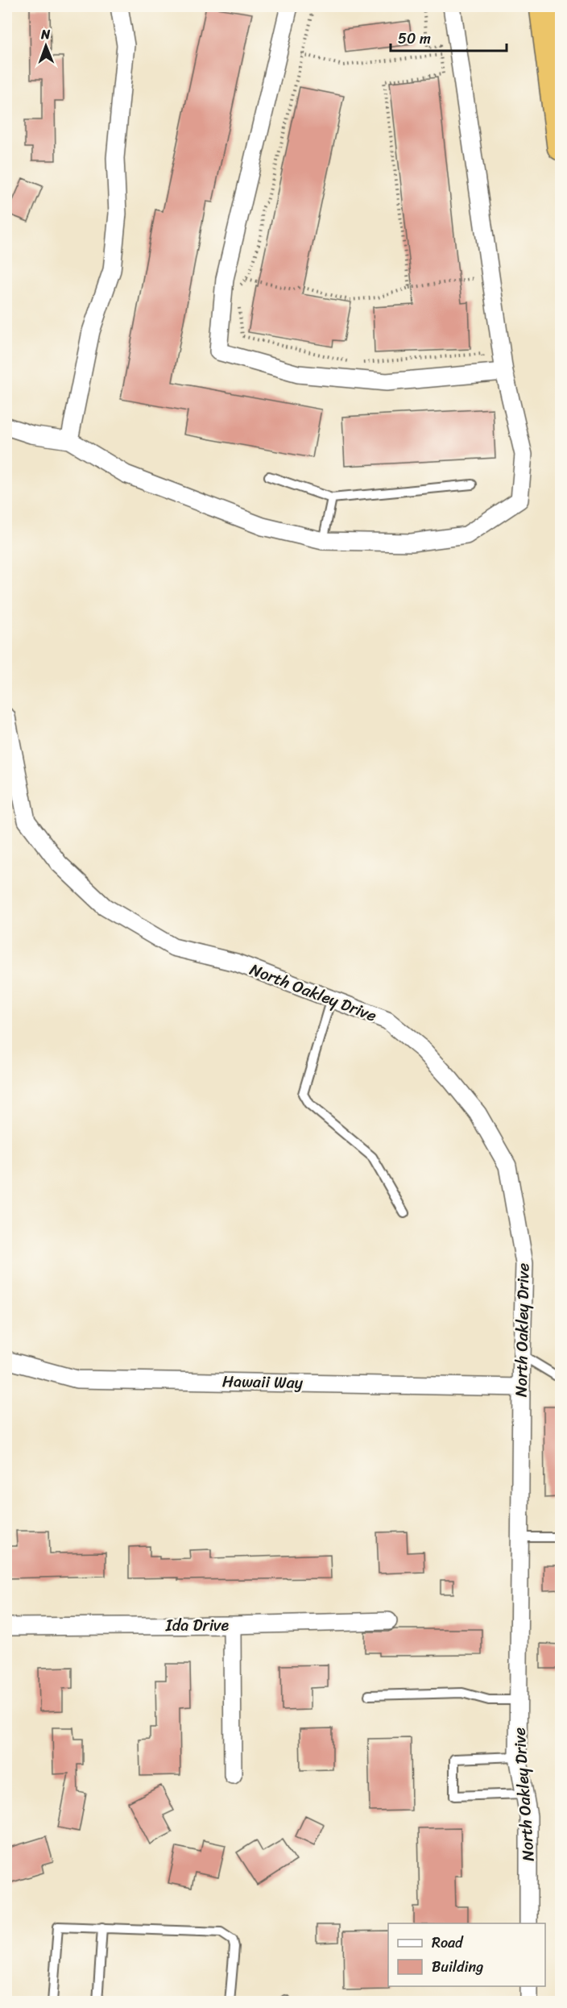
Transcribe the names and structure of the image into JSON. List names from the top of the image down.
{
  "streets": {
    "street": ["North Oakley Drive", "Hawaii Way", "Ida Drive"]
  },
  "crossings": [
    ["North Oakley Drive", "Hawaii Way"]
  ],
  "legend": ["Road", "Building"],
  "scale_bar": "50 m",
  "north": "top"
}
